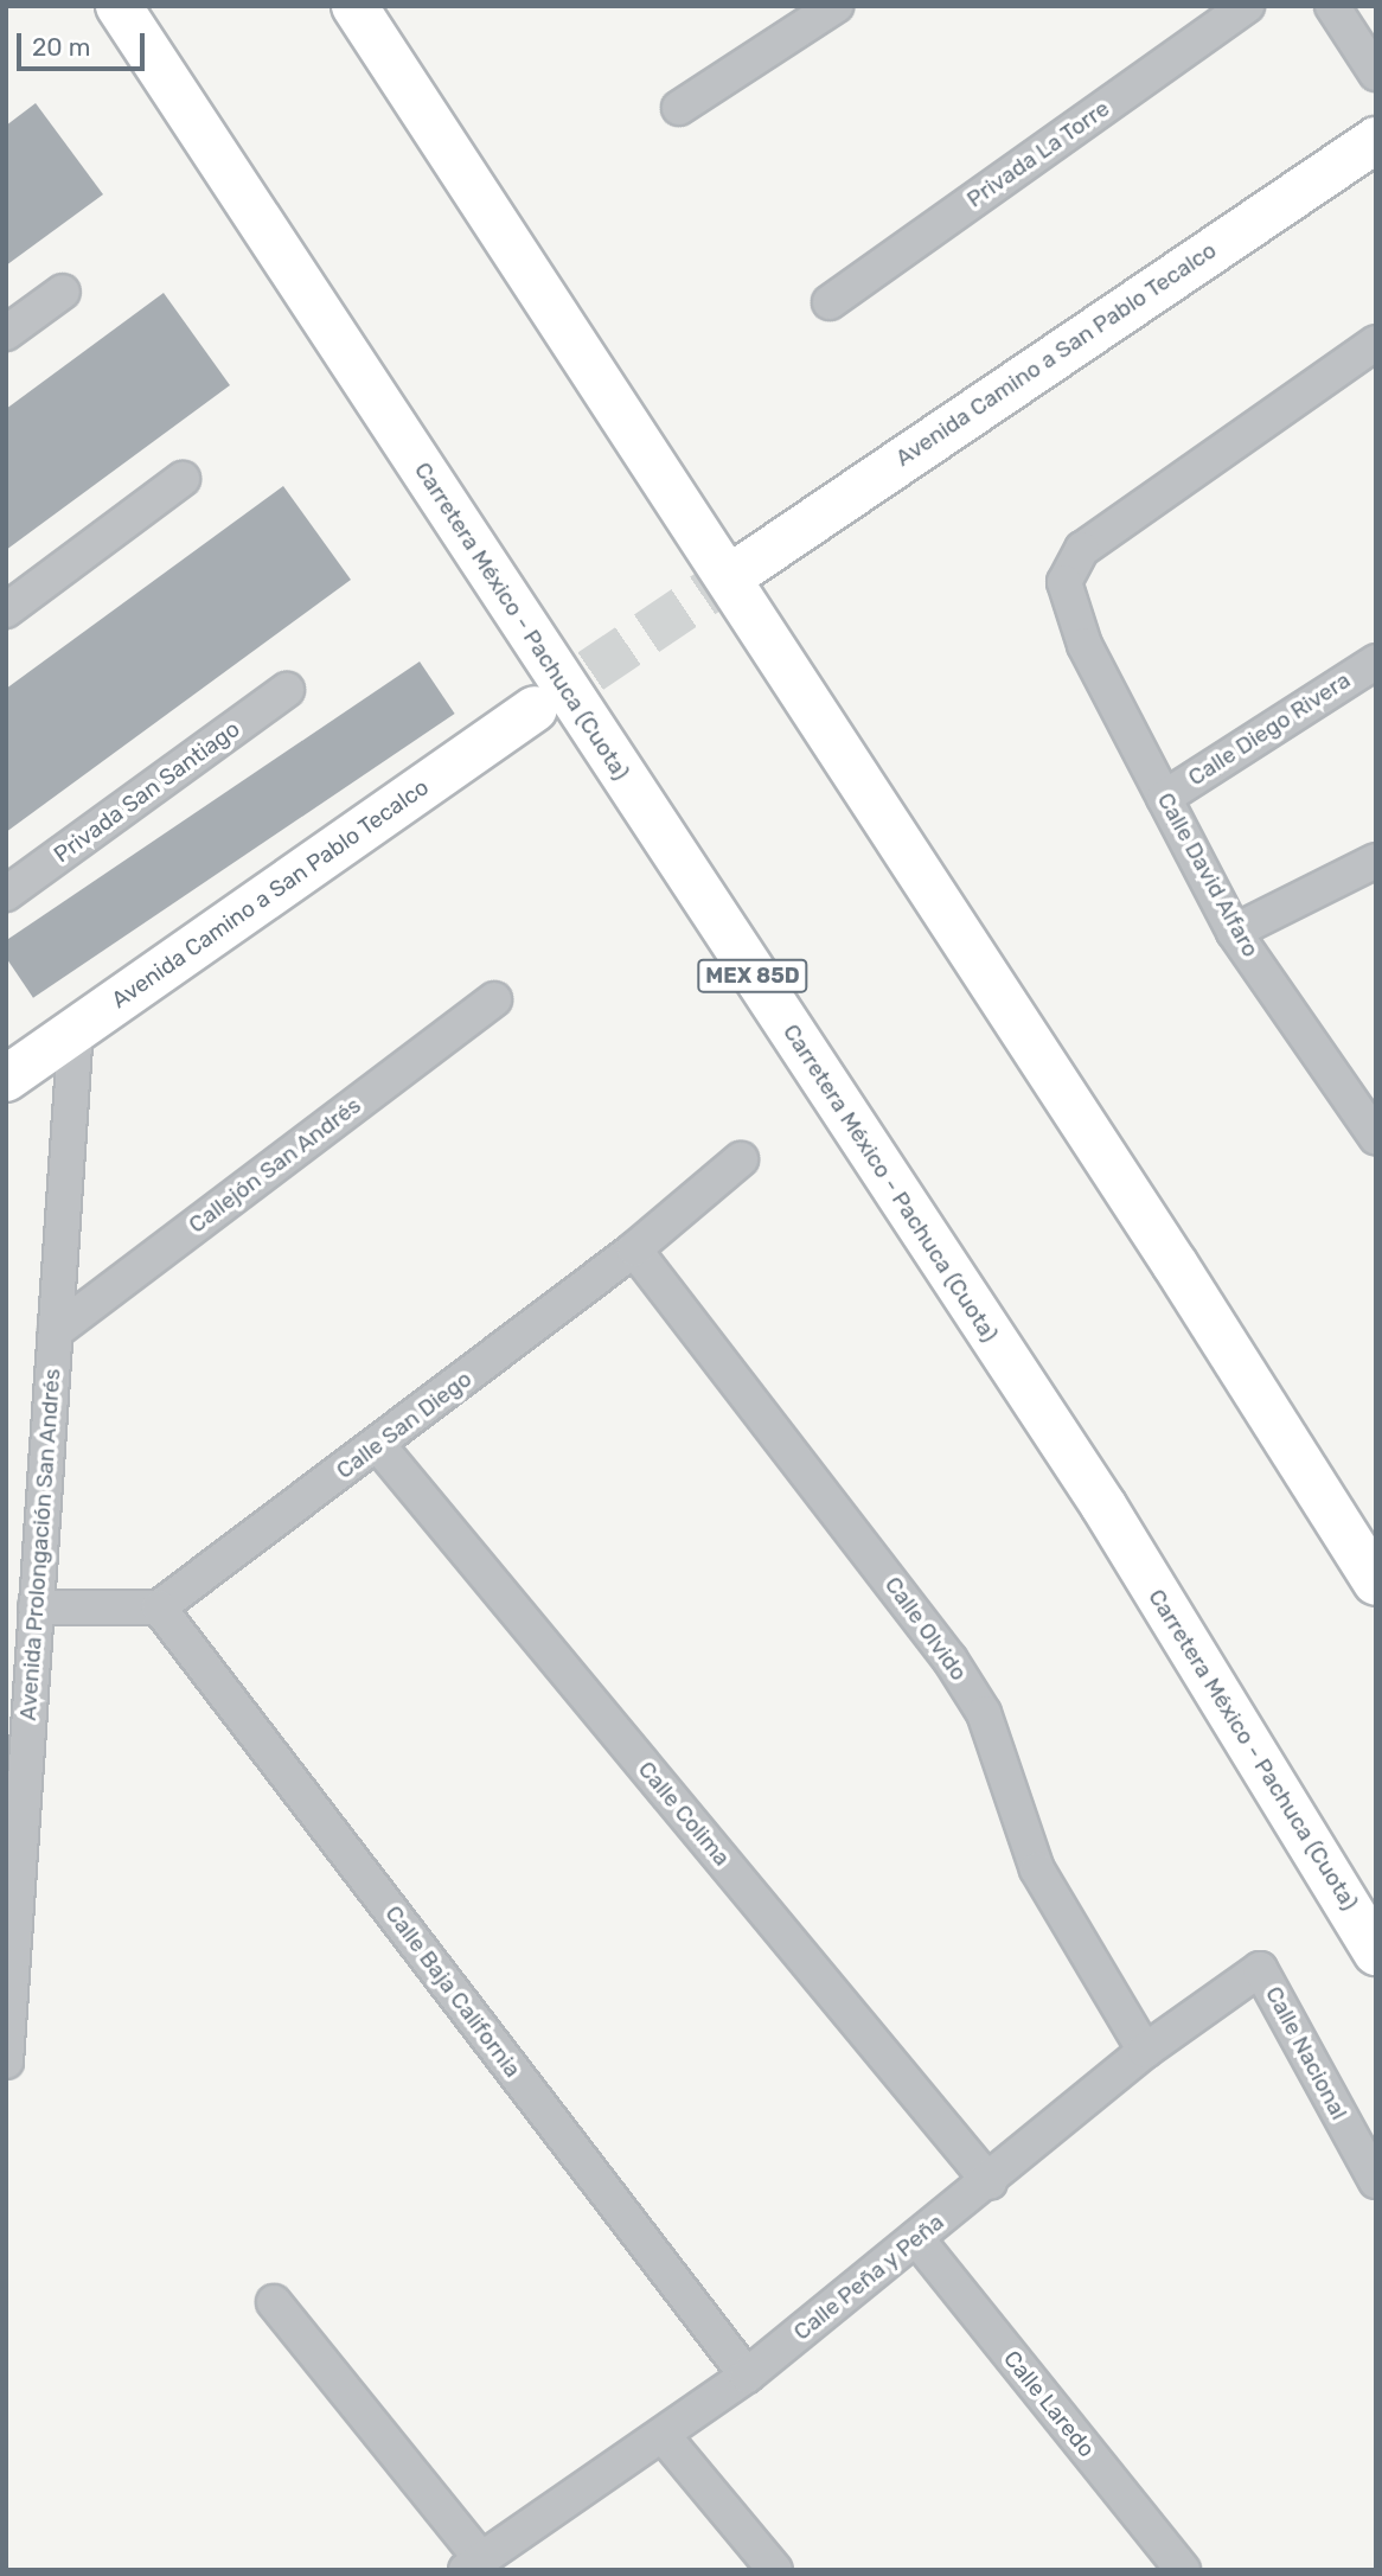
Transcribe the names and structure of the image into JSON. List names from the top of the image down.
{
  "streets": {
    "main road": ["Avenida Camino a San Pablo Tecalco", "Carretera México - Pachuca (Cuota)", "MEX 85D"],
    "street": [
      "Privada La Torre",
      "Calle Diego Rivera",
      "Privada San Santiago",
      "Calle David Alfaro",
      "Callejón San Andrés",
      "Calle San Diego",
      "Avenida Prolongación San Andrés",
      "Calle Olvido",
      "Calle Colima",
      "Calle Baja California",
      "Calle Nacional",
      "Calle Peña y Peña",
      "Calle Laredo"
    ]
  },
  "crossings": [
    ["Avenida Camino a San Pablo Tecalco", "Avenida Prolongación San Andrés"],
    ["Calle Diego Rivera", "Calle David Alfaro"],
    ["Callejón San Andrés", "Avenida Prolongación San Andrés"],
    ["Calle San Diego", "Calle Olvido"],
    ["Calle San Diego", "Calle Colima"],
    ["Calle San Diego", "Calle Baja California"],
    ["Calle Olvido", "Calle Peña y Peña"],
    ["Calle Colima", "Calle Peña y Peña"],
    ["Calle Baja California", "Calle Peña y Peña"],
    ["Calle Nacional", "Calle Peña y Peña"],
    ["Calle Peña y Peña", "Calle Laredo"]
  ],
  "scale_bar": "20 m"
}
